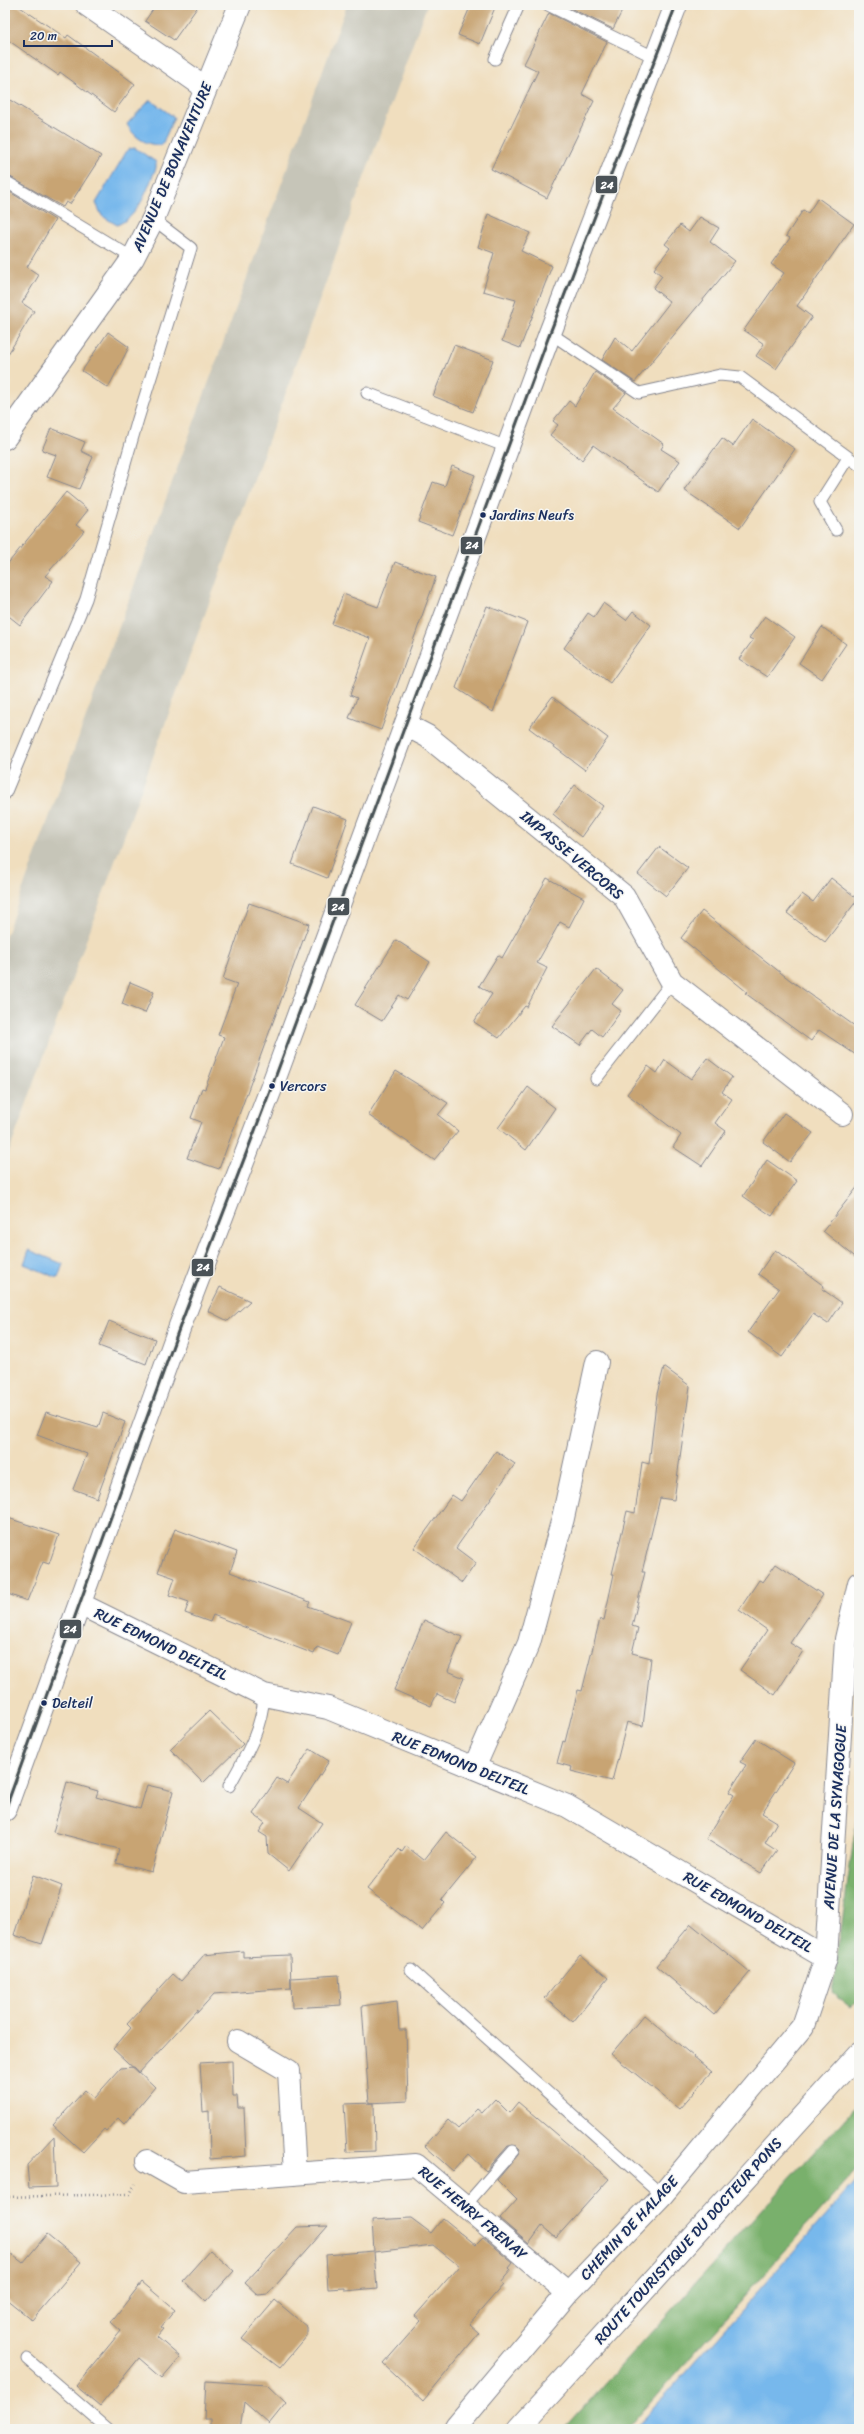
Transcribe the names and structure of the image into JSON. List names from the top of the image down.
{
  "streets": {
    "main road": [
      "AVENUE DE BONAVENTURE",
      "IMPASSE VERCORS",
      "RUE EDMOND DELTEIL",
      "AVENUE DE LA SYNAGOGUE",
      "RUE HENRY FRENAY",
      "CHEMIN DE HALAGE",
      "ROUTE TOURISTIQUE DU DOCTEUR PONS"
    ]
  },
  "crossings": [
    ["RUE EDMOND DELTEIL", "AVENUE DE LA SYNAGOGUE"],
    ["AVENUE DE LA SYNAGOGUE", "CHEMIN DE HALAGE"],
    ["RUE HENRY FRENAY", "CHEMIN DE HALAGE"]
  ],
  "places": ["Jardins Neufs", "Vercors", "Delteil"],
  "lines": ["transit line 24"],
  "scale_bar": "20 m"
}
